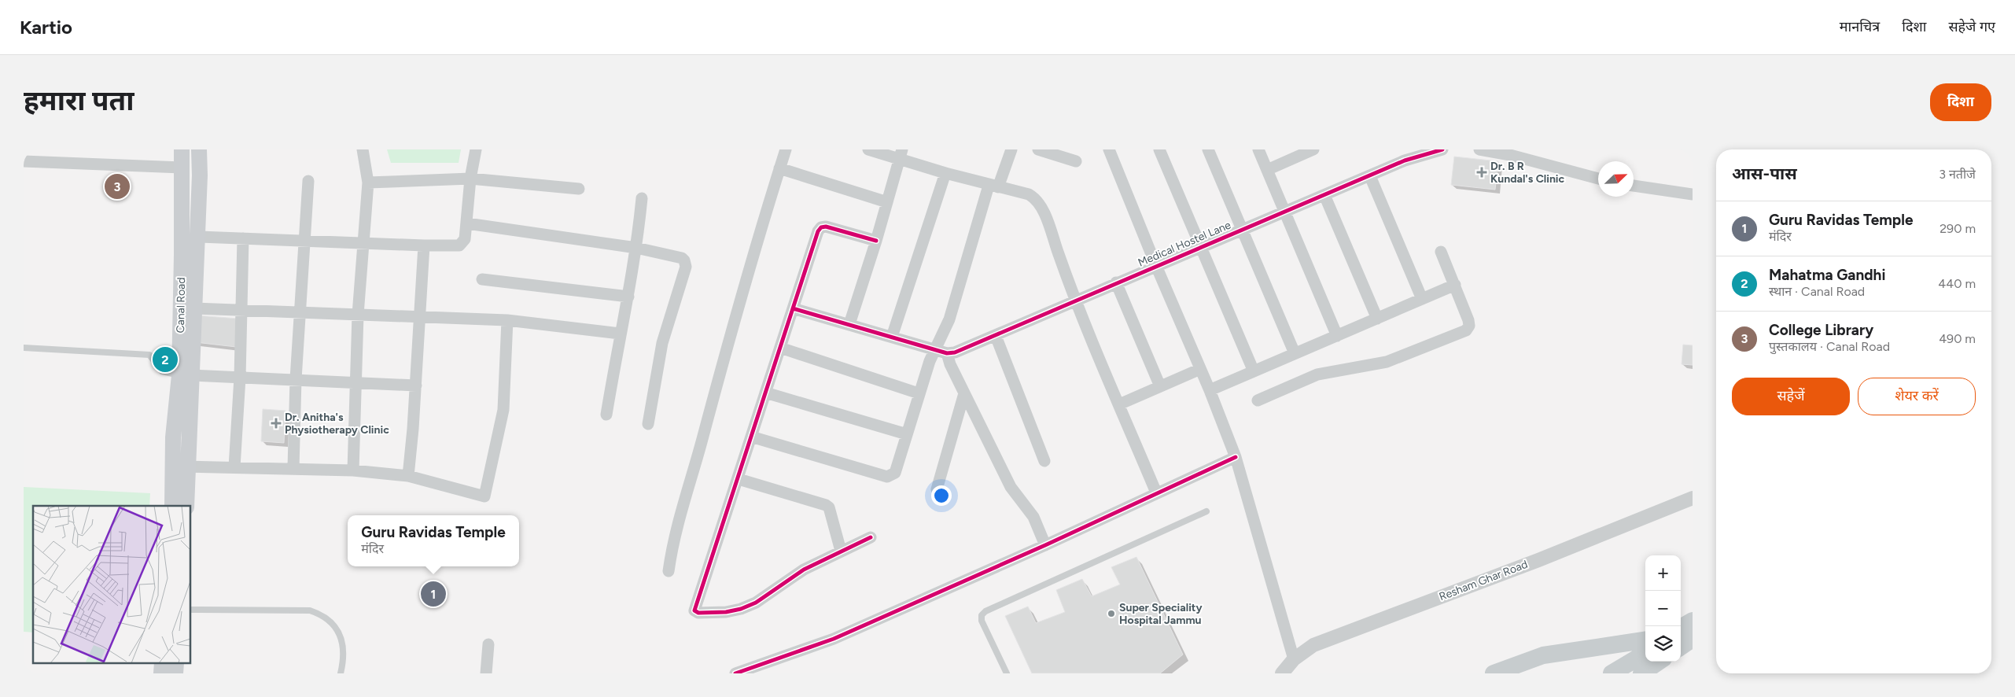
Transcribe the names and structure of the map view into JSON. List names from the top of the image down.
{
  "streets": {
    "main road": ["Canal Road"],
    "street": ["Medical Hostel Lane", "Resham Ghar Road"]
  },
  "places": {
    "health": ["Dr. B R Kundal's Clinic", "Dr. Anitha's Physiotherapy Clinic"],
    "other": ["Super Speciality Hospital Jammu"]
  },
  "north": "top right",
  "page": {
    "header": "Kartio",
    "nav": ["मानचित्र", "दिशा", "सहेजे गए"],
    "buttons": [
      "दिशा",
      ["सहेजें", "शेयर करें"]
    ],
    "title": "हमारा पता",
    "heading": ["आस-पास", "3 नतीजे"],
    "pins": ["3", "2", "1"],
    "list": [
      {
        "mark": "1",
        "name": "Guru Ravidas Temple",
        "note": "मंदिर",
        "value": "290 m"
      },
      {
        "mark": "2",
        "name": "Mahatma Gandhi",
        "note": "स्थान · Canal Road",
        "value": "440 m"
      },
      {
        "mark": "3",
        "name": "College Library",
        "note": "पुस्तकालय · Canal Road",
        "value": "490 m"
      }
    ],
    "popup": ["Guru Ravidas Temple", "मंदिर"],
    "map_buttons": ["+", "−"]
  }
}
